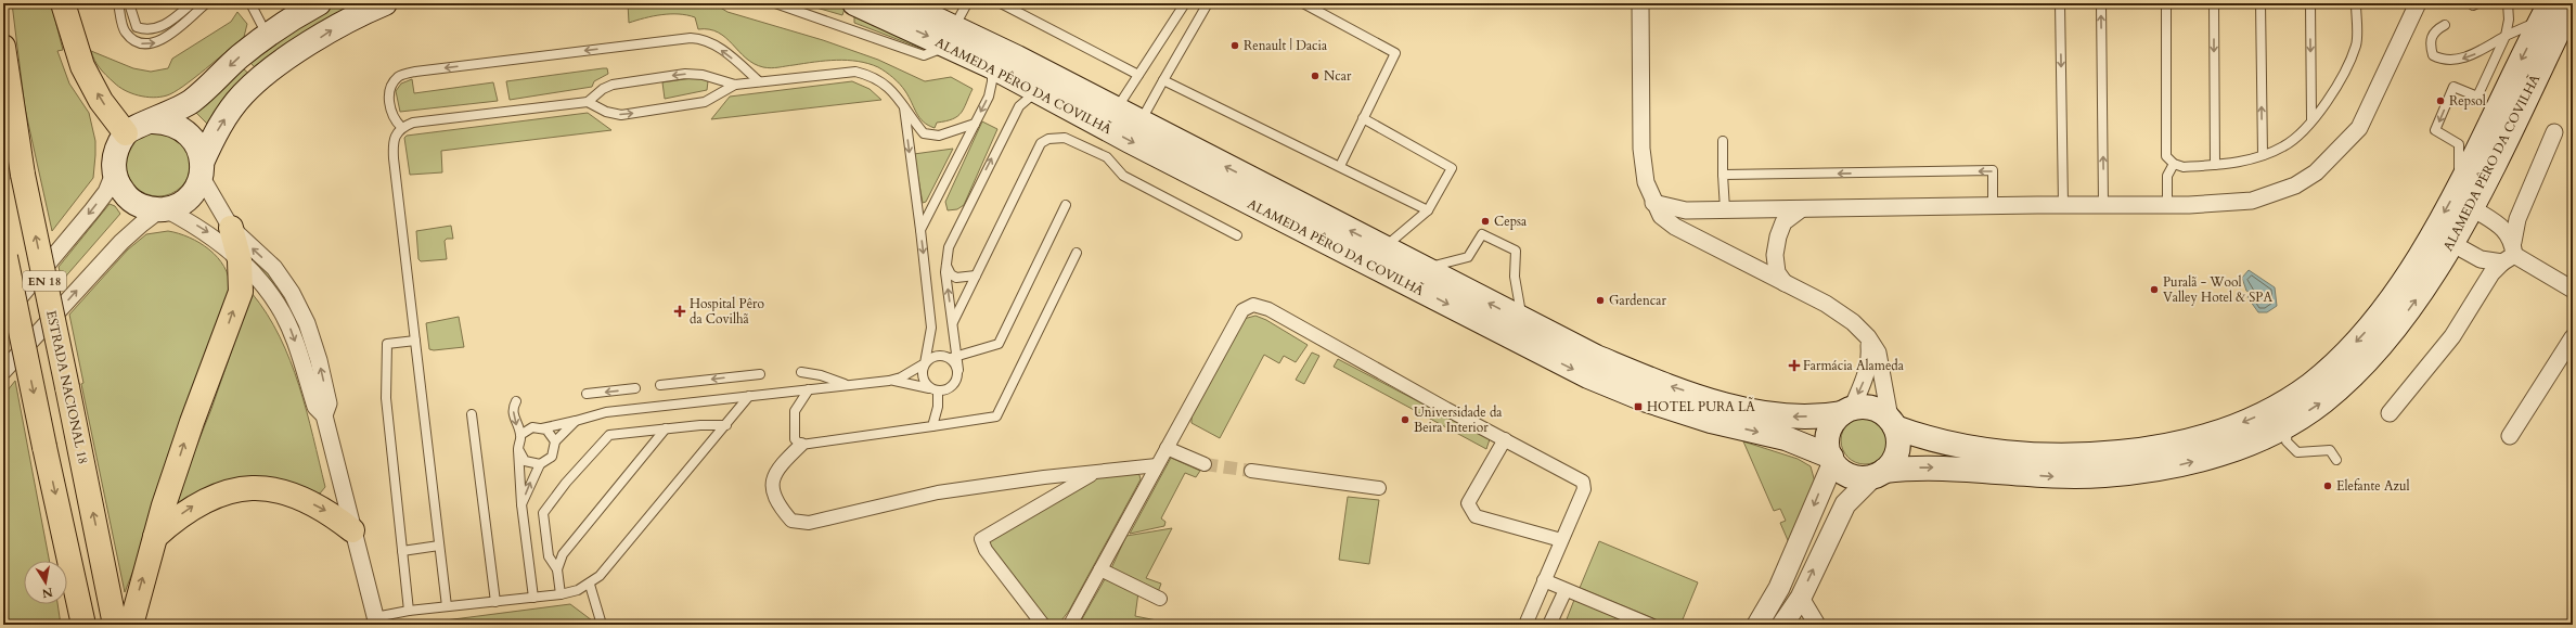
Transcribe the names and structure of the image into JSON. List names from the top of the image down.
{
  "streets": {
    "main road": ["ALAMEDA PÊRO DA COVILHÃ", "EN 18", "ESTRADA NACIONAL 18"]
  },
  "places": {
    "other": [
      "Renault | Dacia",
      "Ncar",
      "Repsol",
      "Cepsa",
      "Puralã - Wool Valley Hotel & SPA",
      "Gardencar",
      "Universidade da Beira Interior",
      "Elefante Azul"
    ],
    "health": ["Hospital Pêro da Covilhã", "Farmácia Alameda"],
    "transit": ["HOTEL PURA LÃ"]
  },
  "north": "bottom"
}
